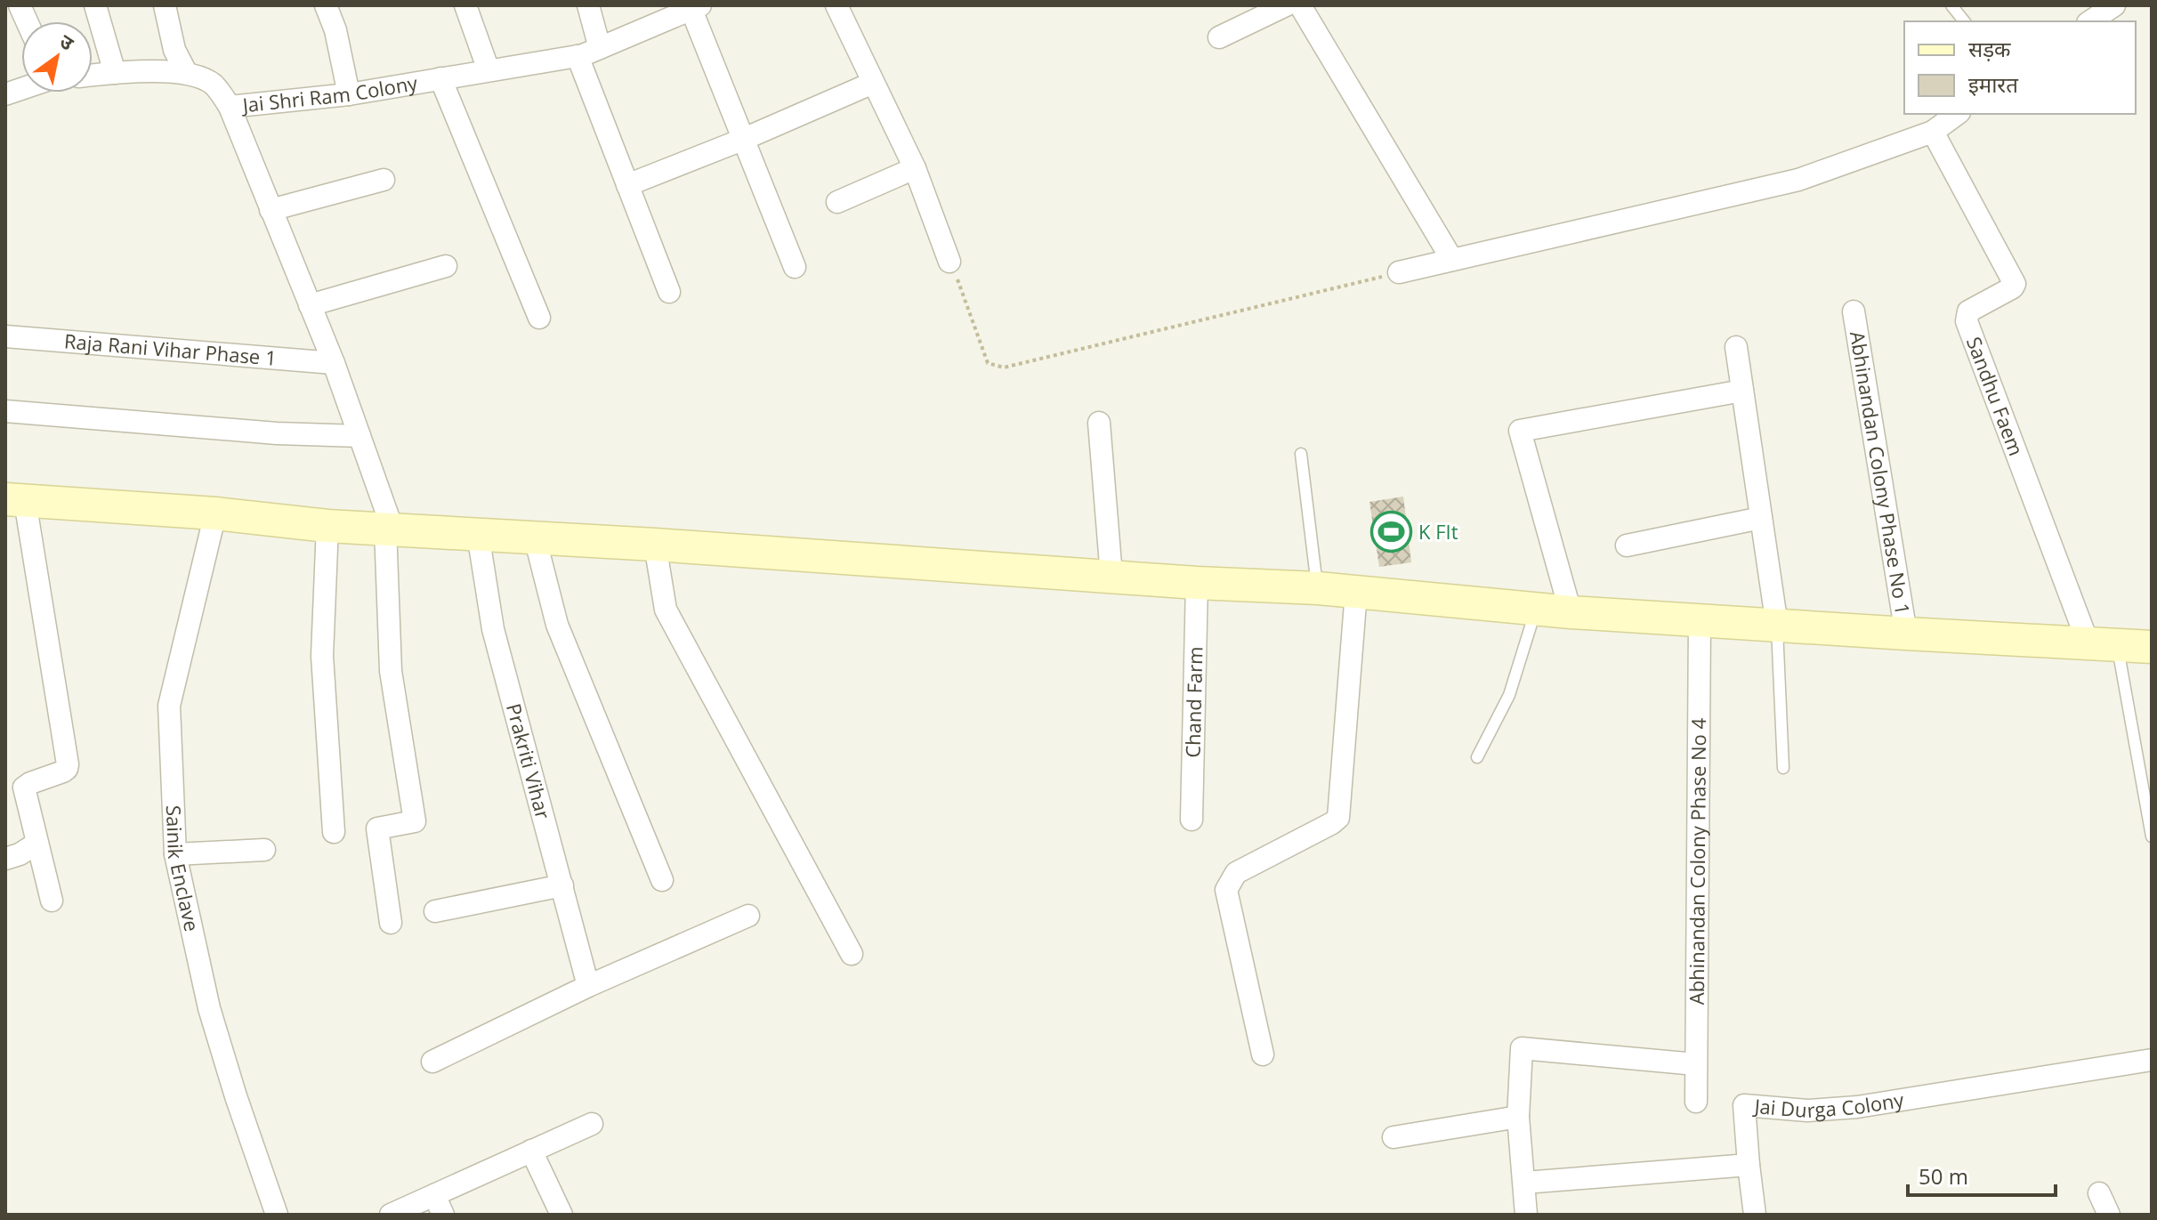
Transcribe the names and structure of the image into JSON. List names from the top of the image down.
{
  "streets": {
    "street": [
      "Jai Shri Ram Colony",
      "Raja Rani Vihar Phase 1",
      "Sandhu Faem",
      "Abhinandan Colony Phase No 1",
      "Chand Farm",
      "Prakriti Vihar",
      "Abhinandan Colony Phase No 4",
      "Sainik Enclave",
      "Jai Durga Colony"
    ]
  },
  "crossings": [
    ["Jai Shri Ram Colony", "Raja Rani Vihar Phase 1"]
  ],
  "places": {
    "sports": ["K FIt"]
  },
  "legend": ["सड़क", "इमारत"],
  "scale_bar": "50 m",
  "north": "top right"
}
